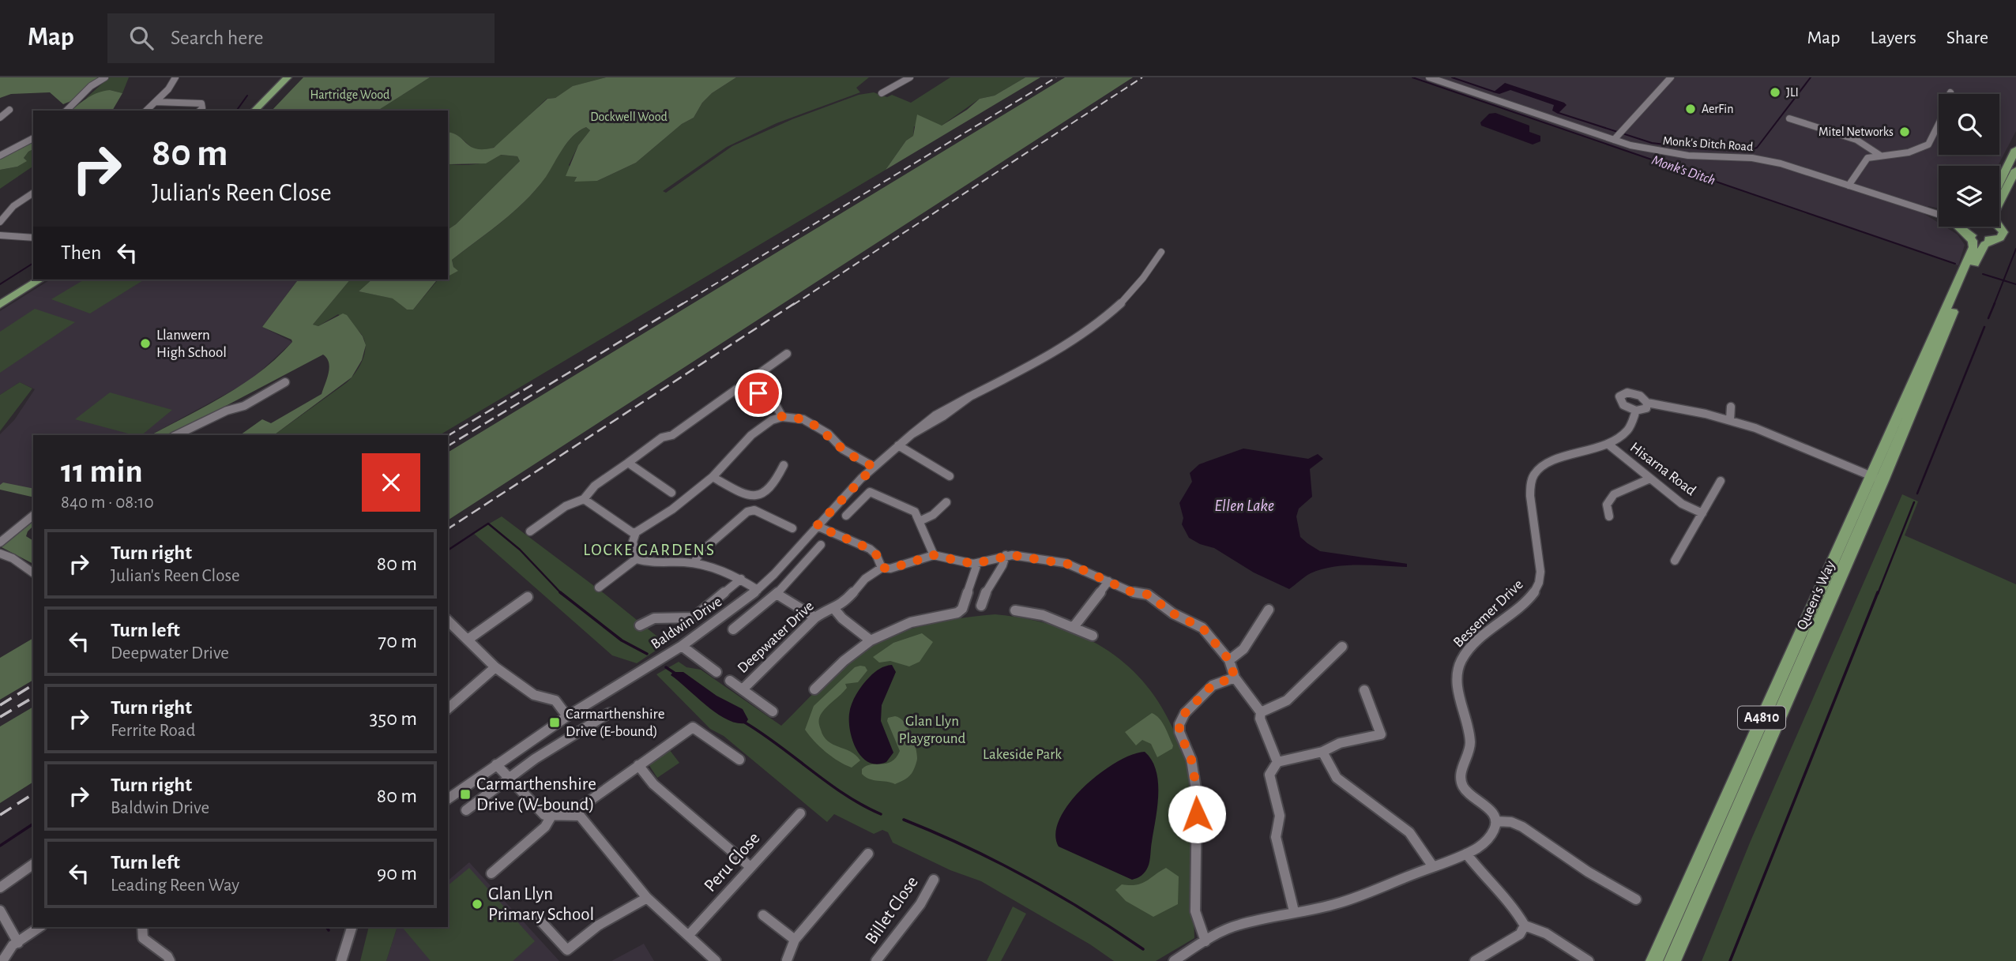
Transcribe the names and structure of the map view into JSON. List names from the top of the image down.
{
  "streets": {
    "main road": ["Queen's Way", "A4810"],
    "street": [
      "Monk's Ditch Road",
      "Hisarna Road",
      "Bessemer Drive",
      "Baldwin Drive",
      "Deepwater Drive",
      "Peru Close",
      "Billet Close"
    ]
  },
  "crossings": [
    ["Hisarna Road", "Bessemer Drive"]
  ],
  "districts": ["LOCKE GARDENS"],
  "water": ["Monk's Ditch", "Ellen Lake"],
  "parks": [
    "Hartridge Wood",
    "Dockwell Wood",
    "Glan Llyn Playground",
    "Lakeside Park"
  ],
  "places": {
    "other": [
      "JLI",
      "AerFin",
      "Mitel Networks",
      "Llanwern High School",
      "Glan Llyn Primary School"
    ],
    "transit": ["Carmarthenshire Drive (E-bound)", "Carmarthenshire Drive (W-bound)"]
  },
  "page": {
    "header": "Map",
    "search": "Search here",
    "nav": ["Map", "Layers", "Share"],
    "turn": ["80 m", "Julian's Reen Close"],
    "then": "Then",
    "heading": ["11 min", "840 m · 08:10"],
    "list": [
      {
        "name": "Turn right",
        "note": "Julian's Reen Close",
        "value": "80 m"
      },
      {
        "name": "Turn left",
        "note": "Deepwater Drive",
        "value": "70 m"
      },
      {
        "name": "Turn right",
        "note": "Ferrite Road",
        "value": "350 m"
      },
      {
        "name": "Turn right",
        "note": "Baldwin Drive",
        "value": "80 m"
      },
      {
        "name": "Turn left",
        "note": "Leading Reen Way",
        "value": "90 m"
      }
    ]
  }
}
